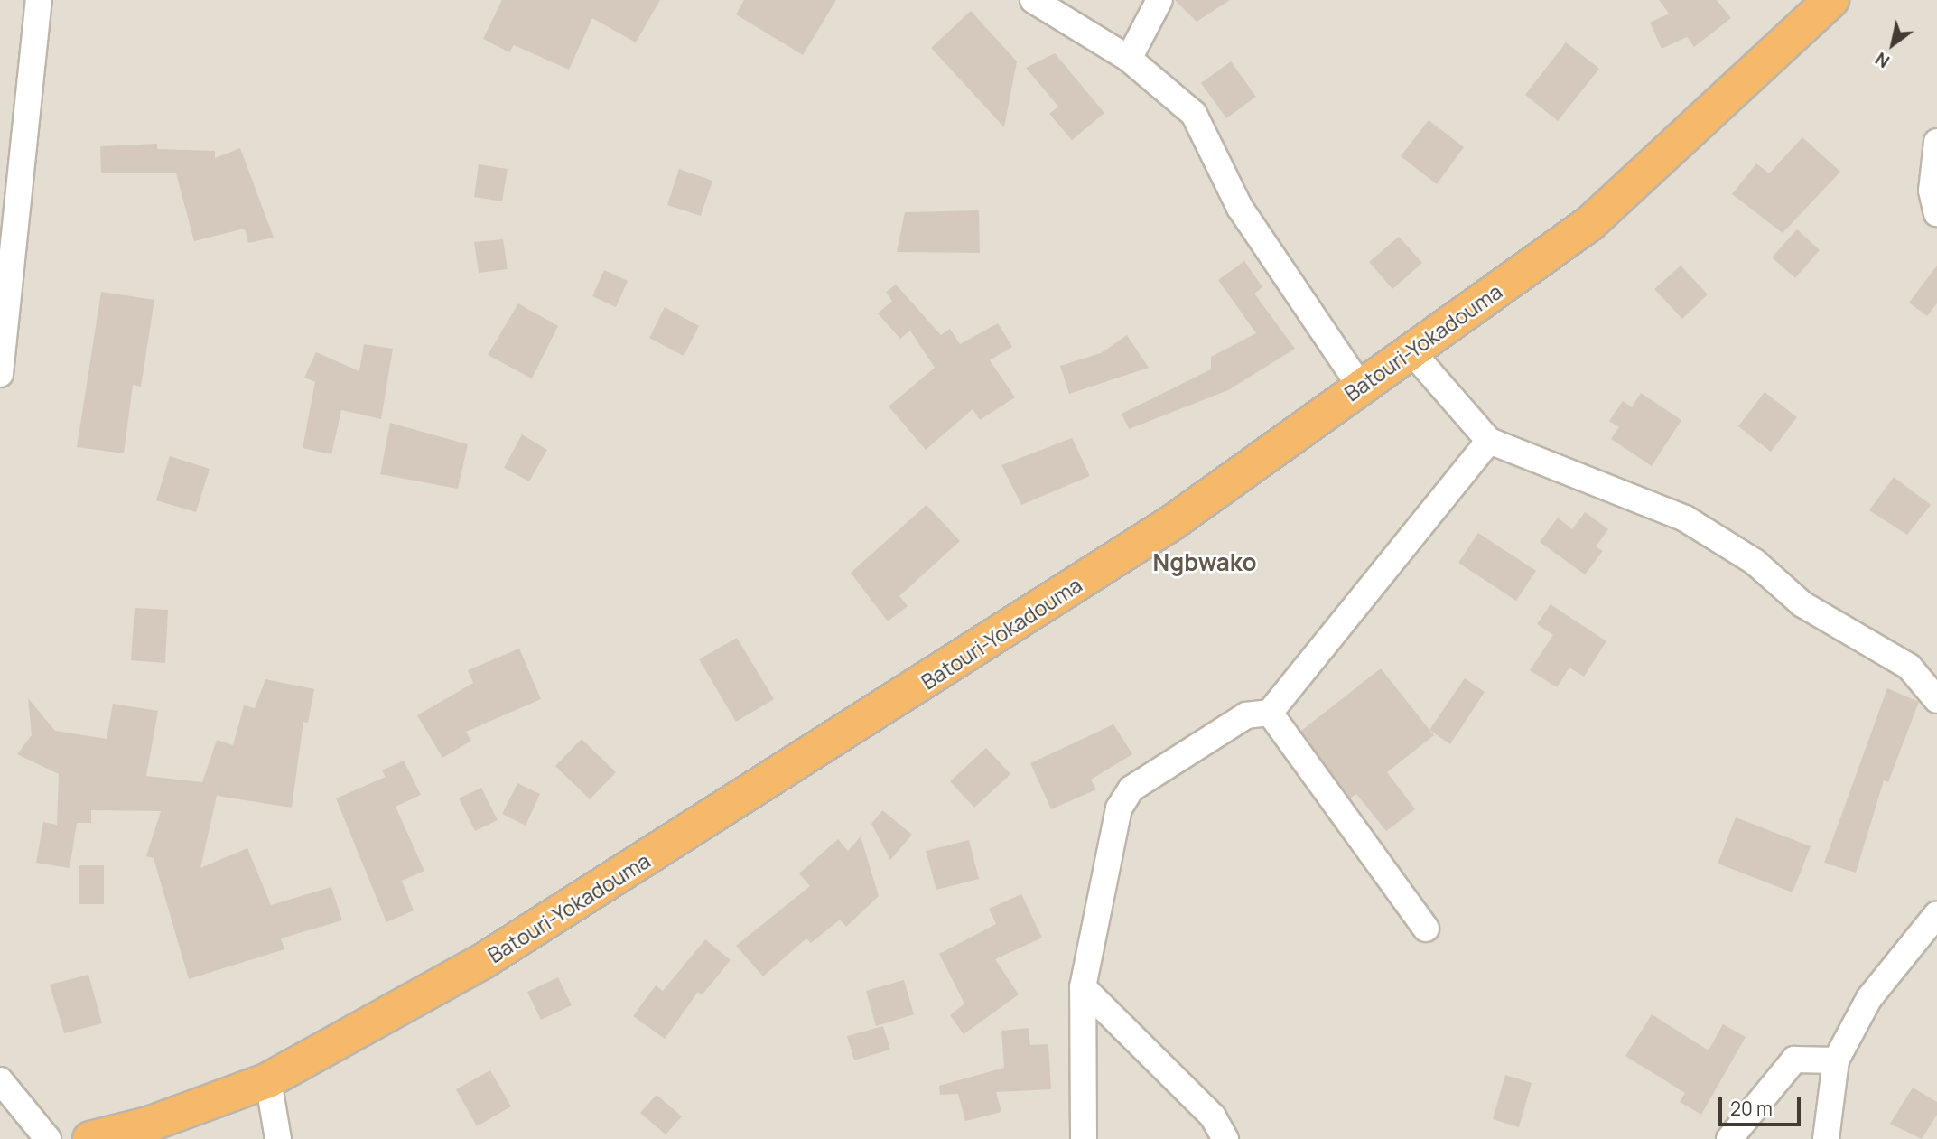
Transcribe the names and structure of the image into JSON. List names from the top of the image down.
{
  "streets": {
    "highway": ["Batouri-Yokadouma"]
  },
  "districts": ["Ngbwako"],
  "scale_bar": "20 m",
  "north": "bottom left"
}
